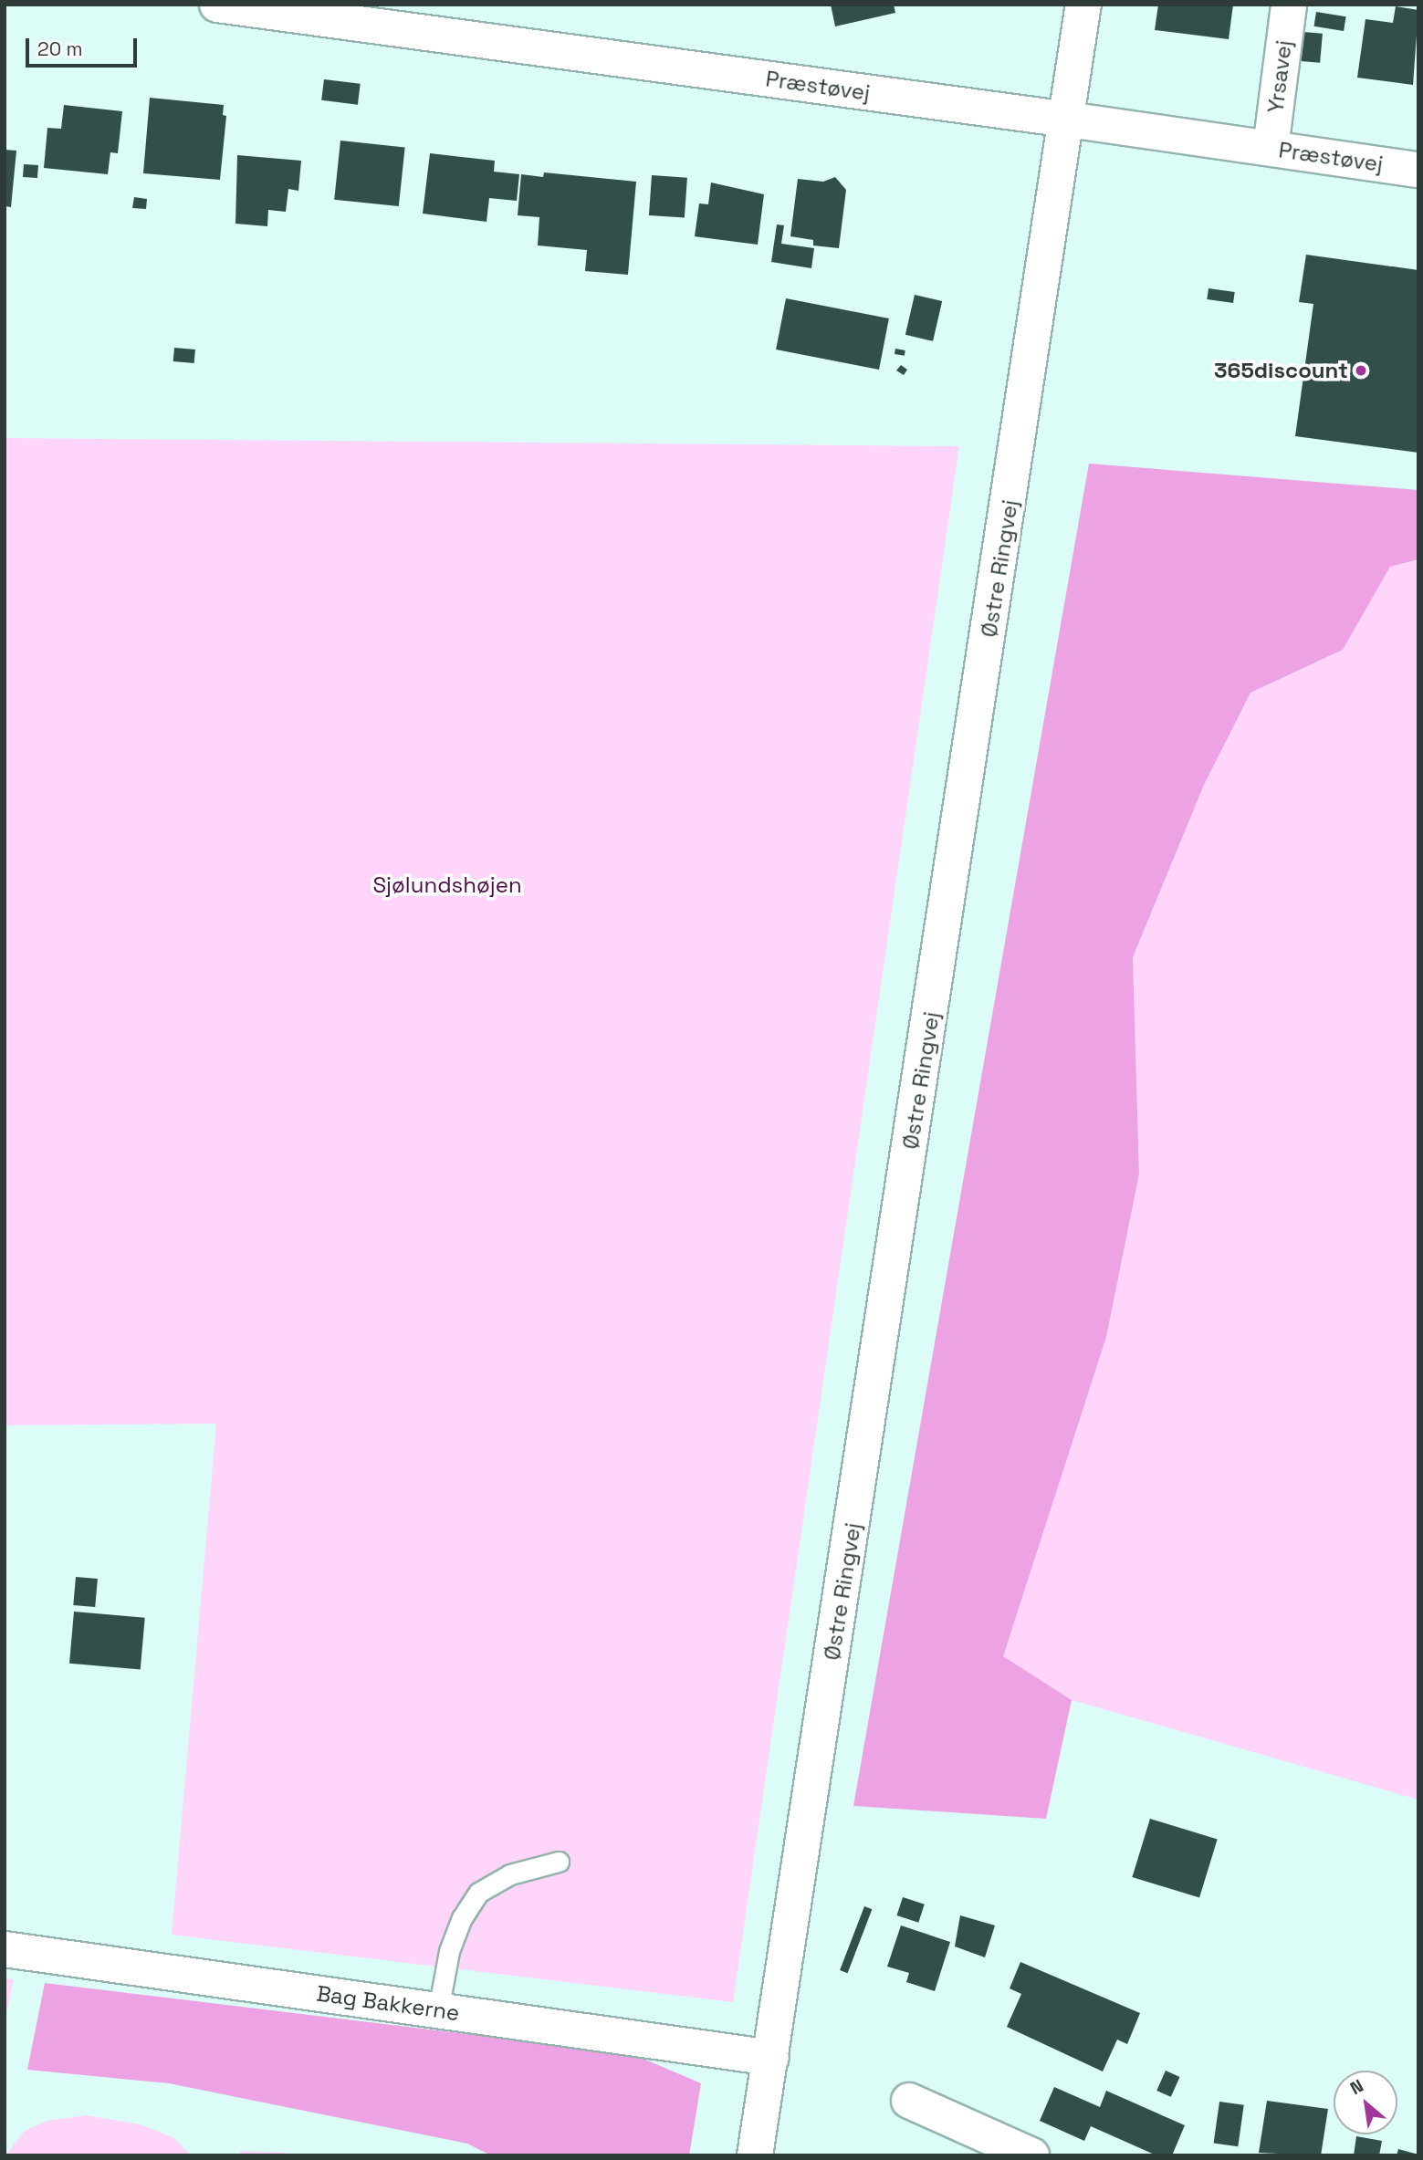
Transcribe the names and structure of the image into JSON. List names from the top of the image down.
{
  "streets": {
    "street": [
      "Yrsavej",
      "Præstøvej",
      "Østre Ringvej",
      "Bag Bakkerne"
    ]
  },
  "crossings": [
    ["Yrsavej", "Præstøvej"],
    ["Præstøvej", "Østre Ringvej"],
    ["Østre Ringvej", "Bag Bakkerne"]
  ],
  "parks": ["Sjølundshøjen"],
  "places": ["365discount"],
  "scale_bar": "20 m",
  "north": "top left"
}
